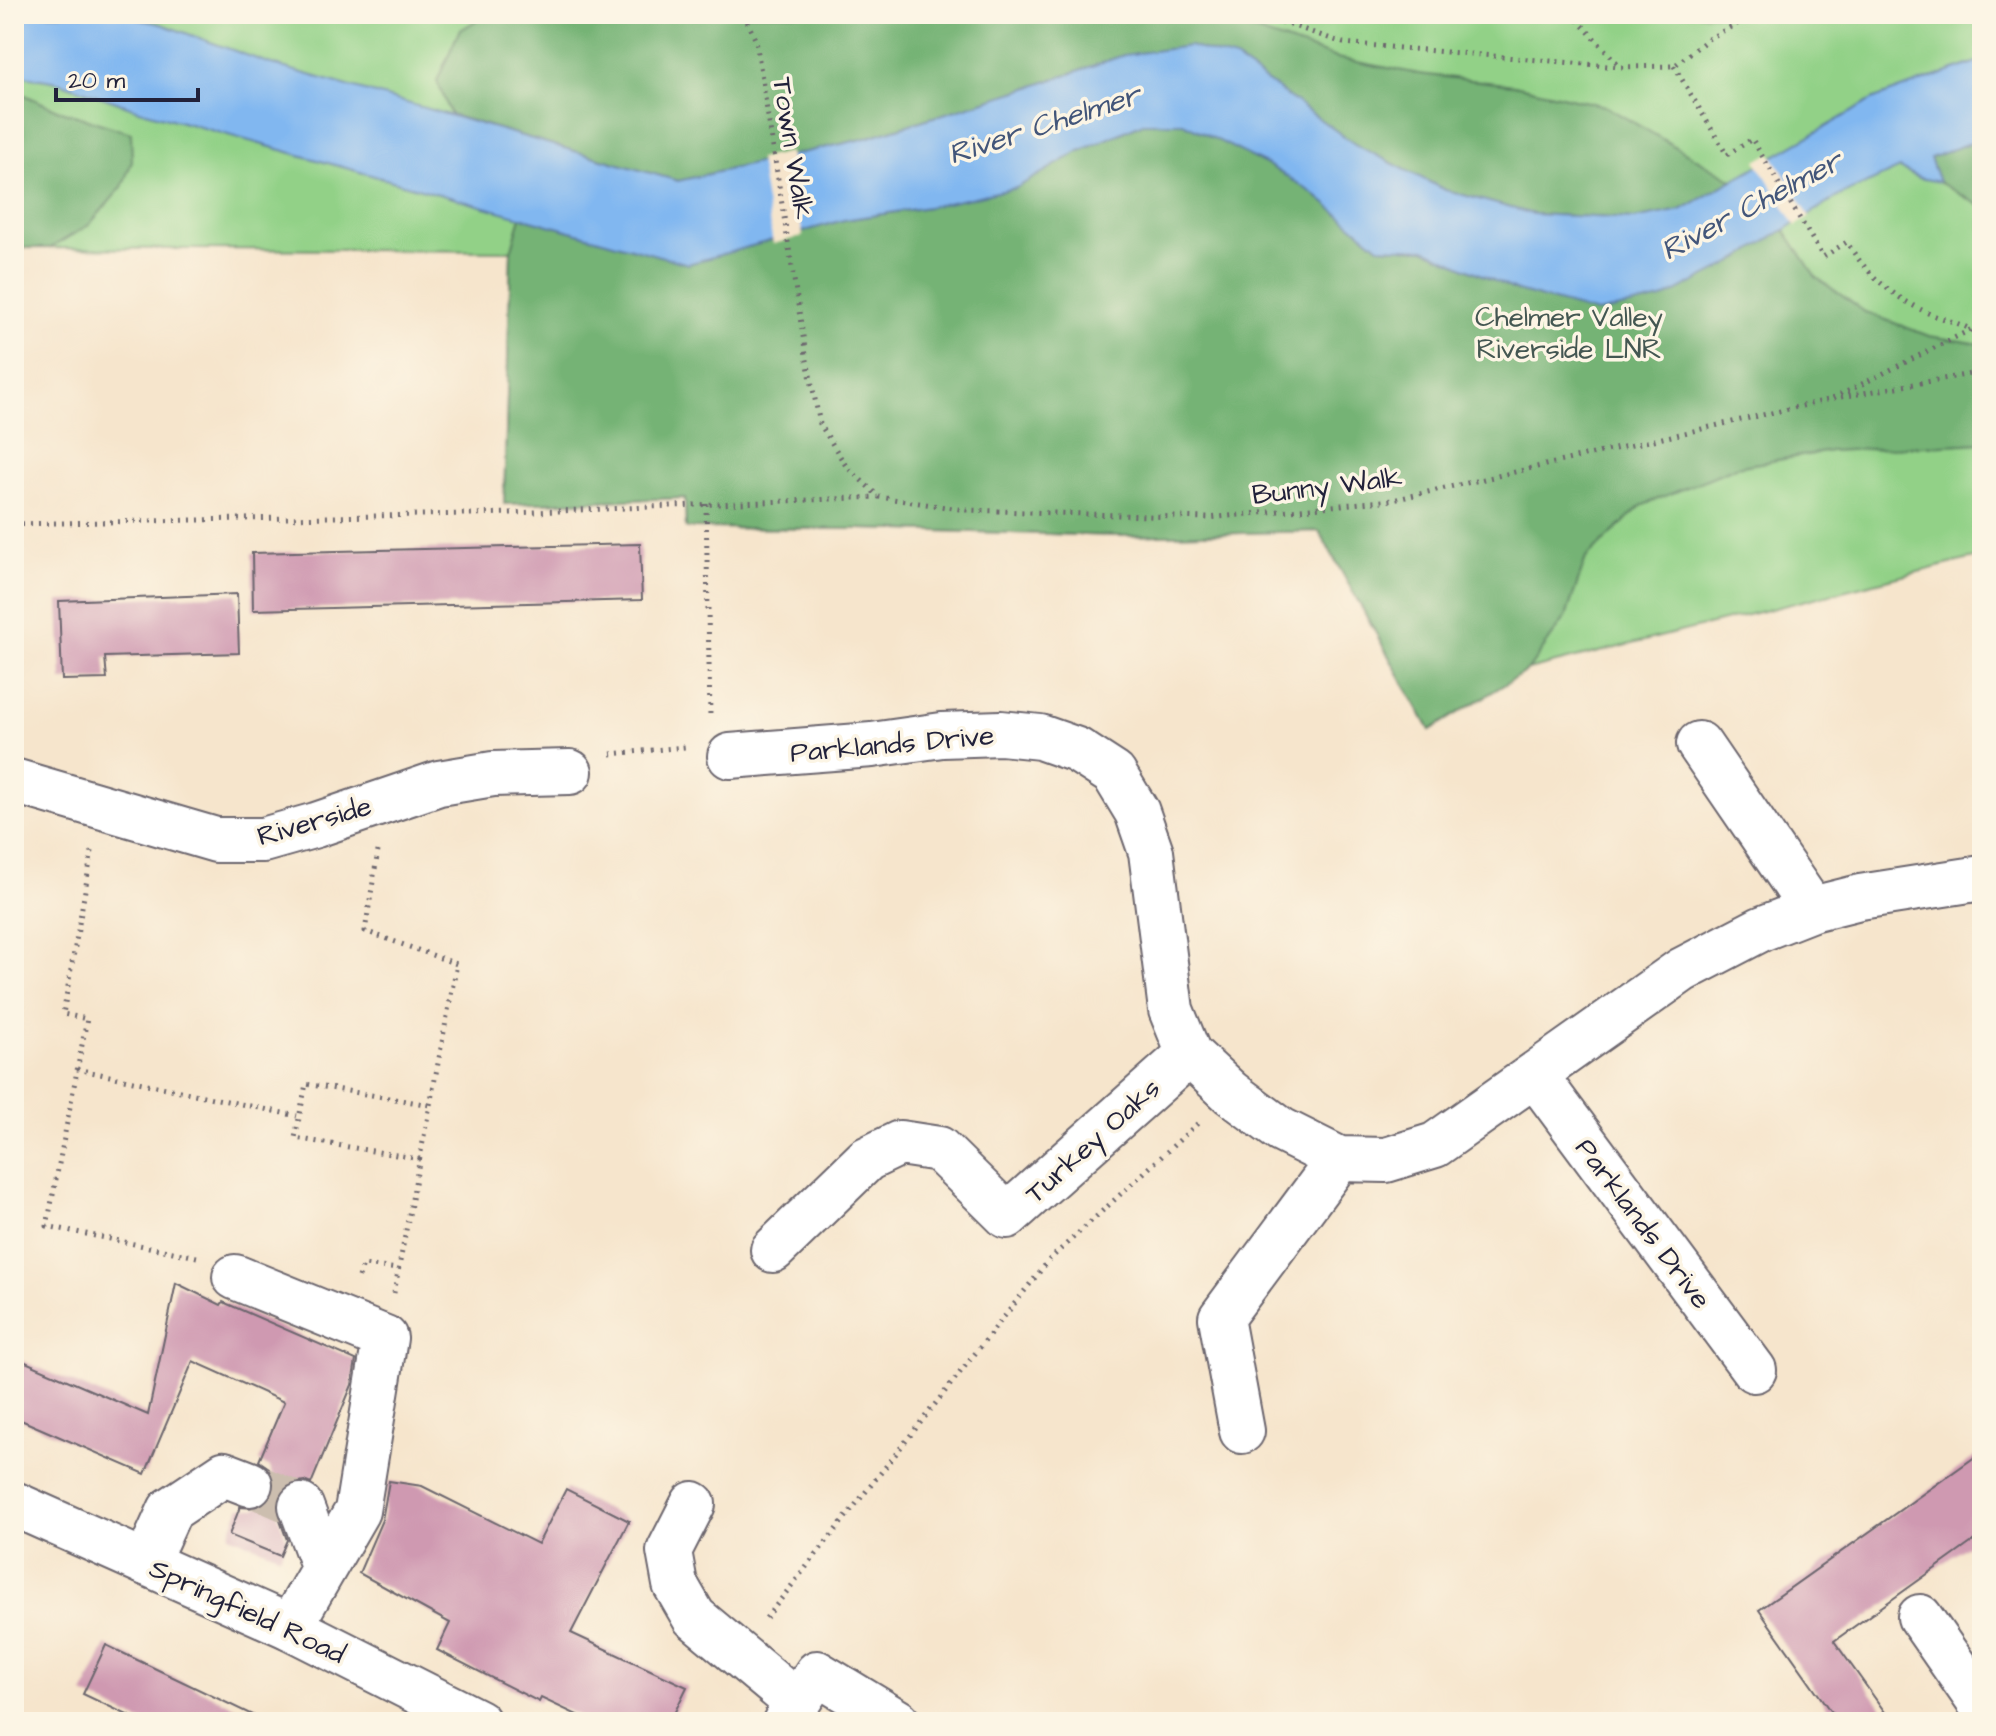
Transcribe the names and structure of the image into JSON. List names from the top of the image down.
{
  "streets": {
    "street": [
      "Parklands Drive",
      "Riverside",
      "Turkey Oaks",
      "Springfield Road"
    ],
    "path": ["Town Walk", "Bunny Walk"]
  },
  "crossings": [
    ["Town Walk", "Bunny Walk"],
    ["Parklands Drive", "Turkey Oaks"]
  ],
  "water": ["River Chelmer"],
  "parks": ["Chelmer Valley Riverside LNR"],
  "scale_bar": "20 m"
}
